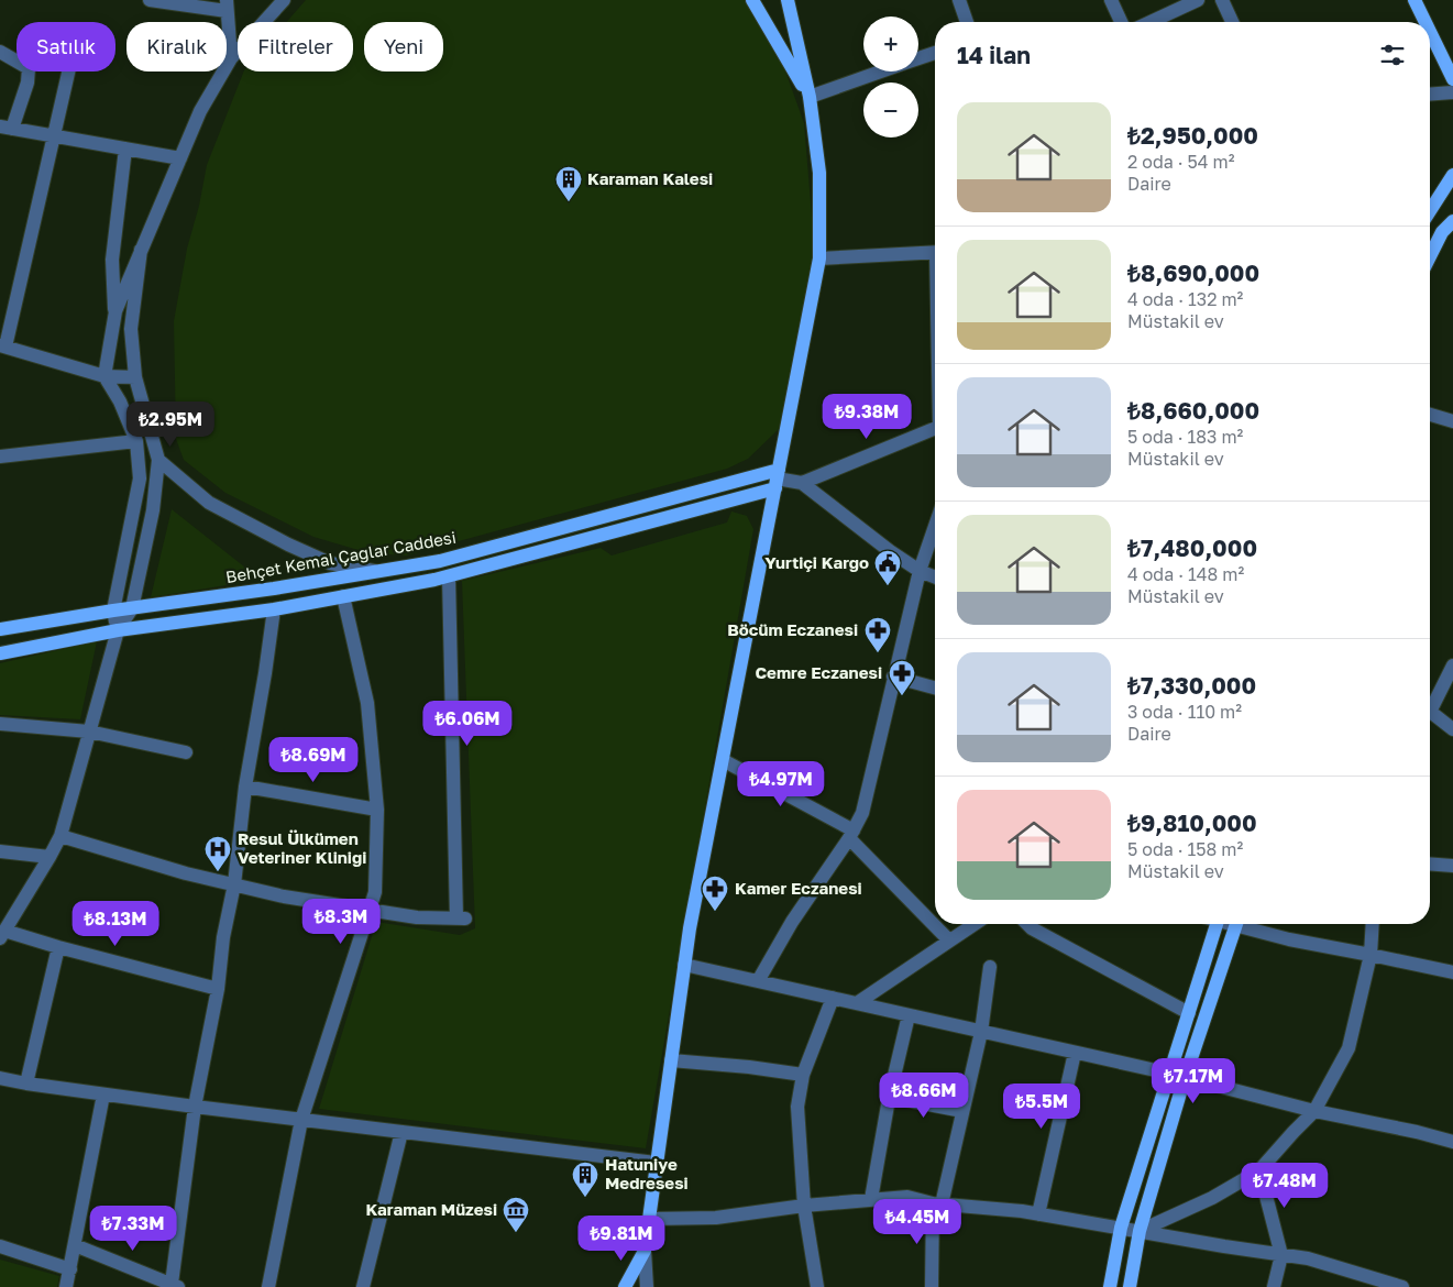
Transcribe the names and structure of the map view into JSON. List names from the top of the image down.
{
  "streets": {
    "main road": ["Behçet Kemal Çağlar Caddesi"]
  },
  "places": {
    "building": ["Karaman Kalesi", "Hatuniye Medresesi"],
    "public building": ["Yurtiçi Kargo"],
    "pharmacy": ["Böcüm Eczanesi", "Cemre Eczanesi", "Kamer Eczanesi"],
    "hospital": ["Resul Ülkümen Veteriner Kliniği"],
    "museum": ["Karaman Müzesi"]
  },
  "page": {
    "map_buttons": ["+", "−"],
    "chip": [
      "Satılık",
      "Kiralık",
      "Filtreler",
      "Yeni"
    ],
    "heading": "14 ilan",
    "list": [
      {
        "name": "₺2,950,000",
        "note": "2 oda · 54 m² · Daire"
      },
      {
        "name": "₺8,690,000",
        "note": "4 oda · 132 m² · Müstakil ev"
      },
      {
        "name": "₺8,660,000",
        "note": "5 oda · 183 m² · Müstakil ev"
      },
      {
        "name": "₺7,480,000",
        "note": "4 oda · 148 m² · Müstakil ev"
      },
      {
        "name": "₺7,330,000",
        "note": "3 oda · 110 m² · Daire"
      },
      {
        "name": "₺9,810,000",
        "note": "5 oda · 158 m² · Müstakil ev"
      }
    ],
    "price": [
      "₺9.38M",
      "₺2.95M",
      "₺6.06M",
      "₺8.69M",
      "₺4.97M",
      "₺8.3M",
      "₺8.13M",
      "₺7.17M",
      "₺8.66M",
      "₺5.5M",
      "₺7.48M",
      "₺4.45M",
      "₺7.33M",
      "₺9.81M"
    ]
  }
}
